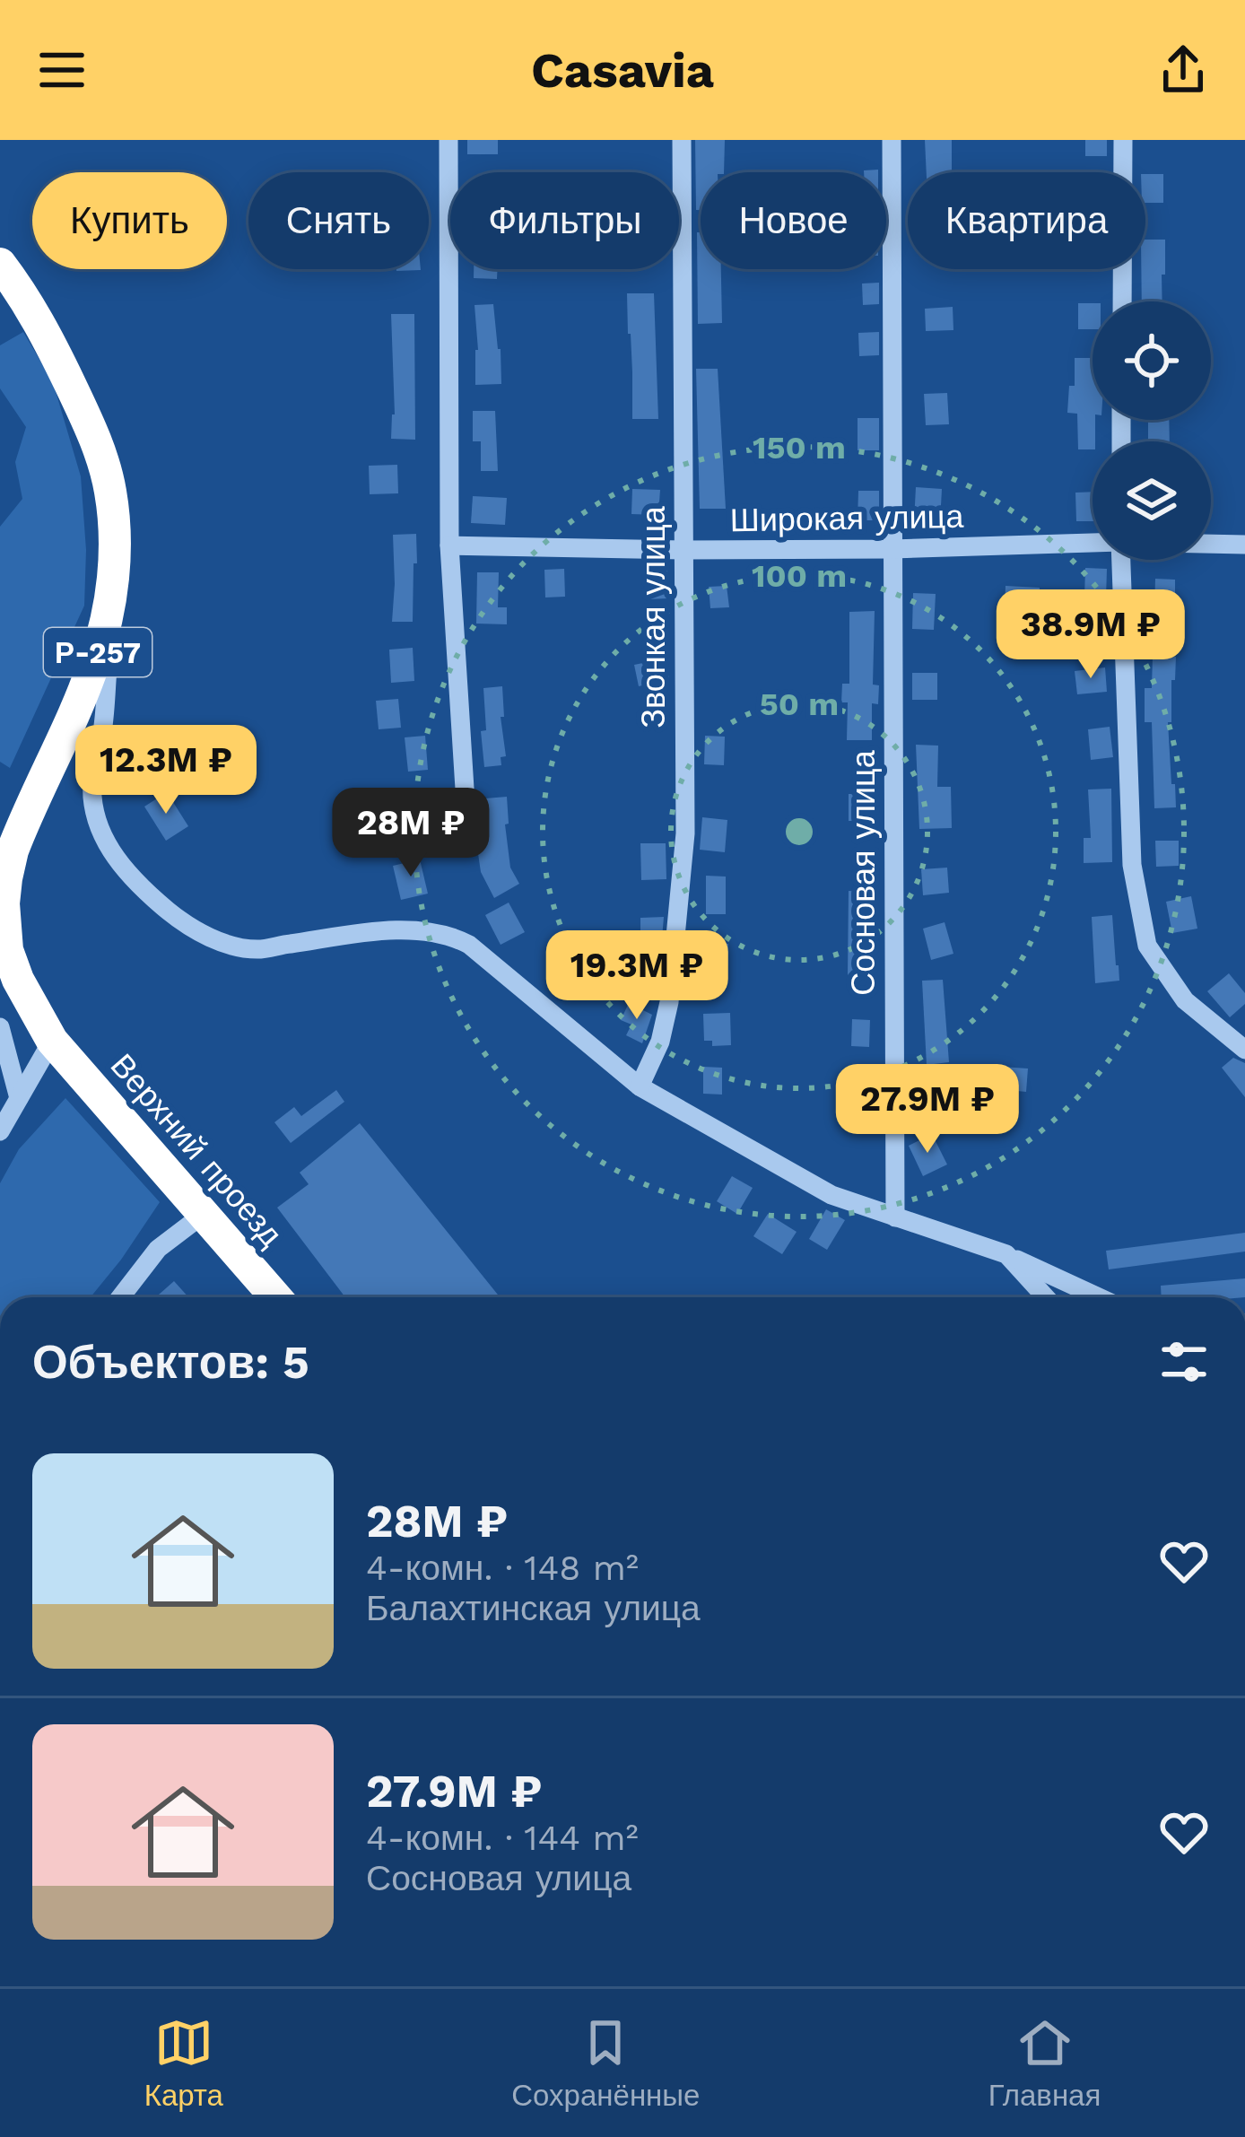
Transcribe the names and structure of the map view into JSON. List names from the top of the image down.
{
  "streets": {
    "highway": ["Р-257", "Верхний проезд"],
    "street": ["Широкая улица", "Звонкая улица", "Сосновая улица"]
  },
  "crossings": [
    ["Широкая улица", "Звонкая улица"],
    ["Широкая улица", "Сосновая улица"],
    ["Р-257", "Верхний проезд"]
  ],
  "page": {
    "header": "Casavia",
    "chip": [
      "Купить",
      "Снять",
      "Фильтры",
      "Новое",
      "Квартира"
    ],
    "price": [
      "38.9M ₽",
      "12.3M ₽",
      "28M ₽",
      "19.3M ₽",
      "27.9M ₽"
    ],
    "heading": "Объектов: 5",
    "list": [
      {
        "name": "28M ₽",
        "note": "4-комн. · 148 m² · Балахтинская улица"
      },
      {
        "name": "27.9M ₽",
        "note": "4-комн. · 144 m² · Сосновая улица"
      }
    ],
    "tabs": ["Карта", "Сохранённые", "Главная"]
  },
  "rings": ["150 m", "100 m", "50 m"]
}
